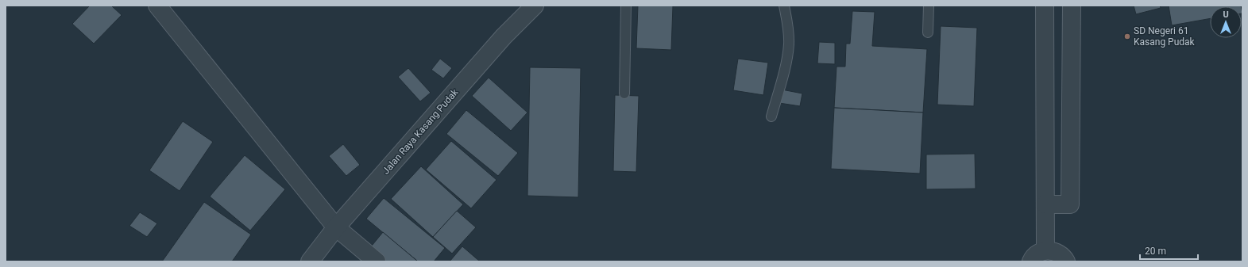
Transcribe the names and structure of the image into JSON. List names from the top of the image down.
{
  "streets": {
    "street": ["Jalan Raya Kasang Pudak"]
  },
  "places": ["SD Negeri 61 Kasang Pudak"],
  "scale_bar": "20 m",
  "north": "top"
}
